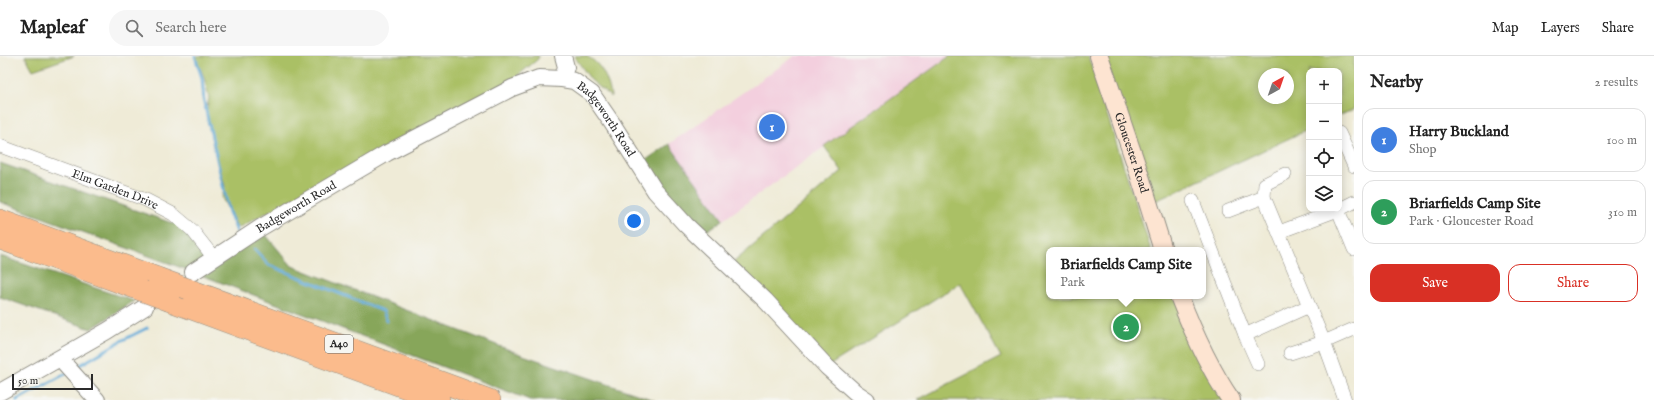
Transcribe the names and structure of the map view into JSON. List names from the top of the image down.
{
  "streets": {
    "highway": ["A40"],
    "main road": ["Gloucester Road"],
    "street": ["Badgeworth Road", "Elm Garden Drive"]
  },
  "crossings": [
    ["Badgeworth Road", "Elm Garden Drive"],
    ["Badgeworth Road", "A40"]
  ],
  "scale_bar": "50 m",
  "north": "top right",
  "page": {
    "header": "Mapleaf",
    "search": "Search here",
    "nav": ["Map", "Layers", "Share"],
    "heading": ["Nearby", "2 results"],
    "map_buttons": ["+", "−"],
    "list": [
      {
        "mark": "1",
        "name": "Harry Buckland",
        "note": "Shop",
        "value": "100 m"
      },
      {
        "mark": "2",
        "name": "Briarfields Camp Site",
        "note": "Park · Gloucester Road",
        "value": "310 m"
      }
    ],
    "pins": ["1", "2"],
    "popup": ["Briarfields Camp Site", "Park"],
    "buttons": ["Save", "Share"],
    "scale": "50 m"
  }
}
